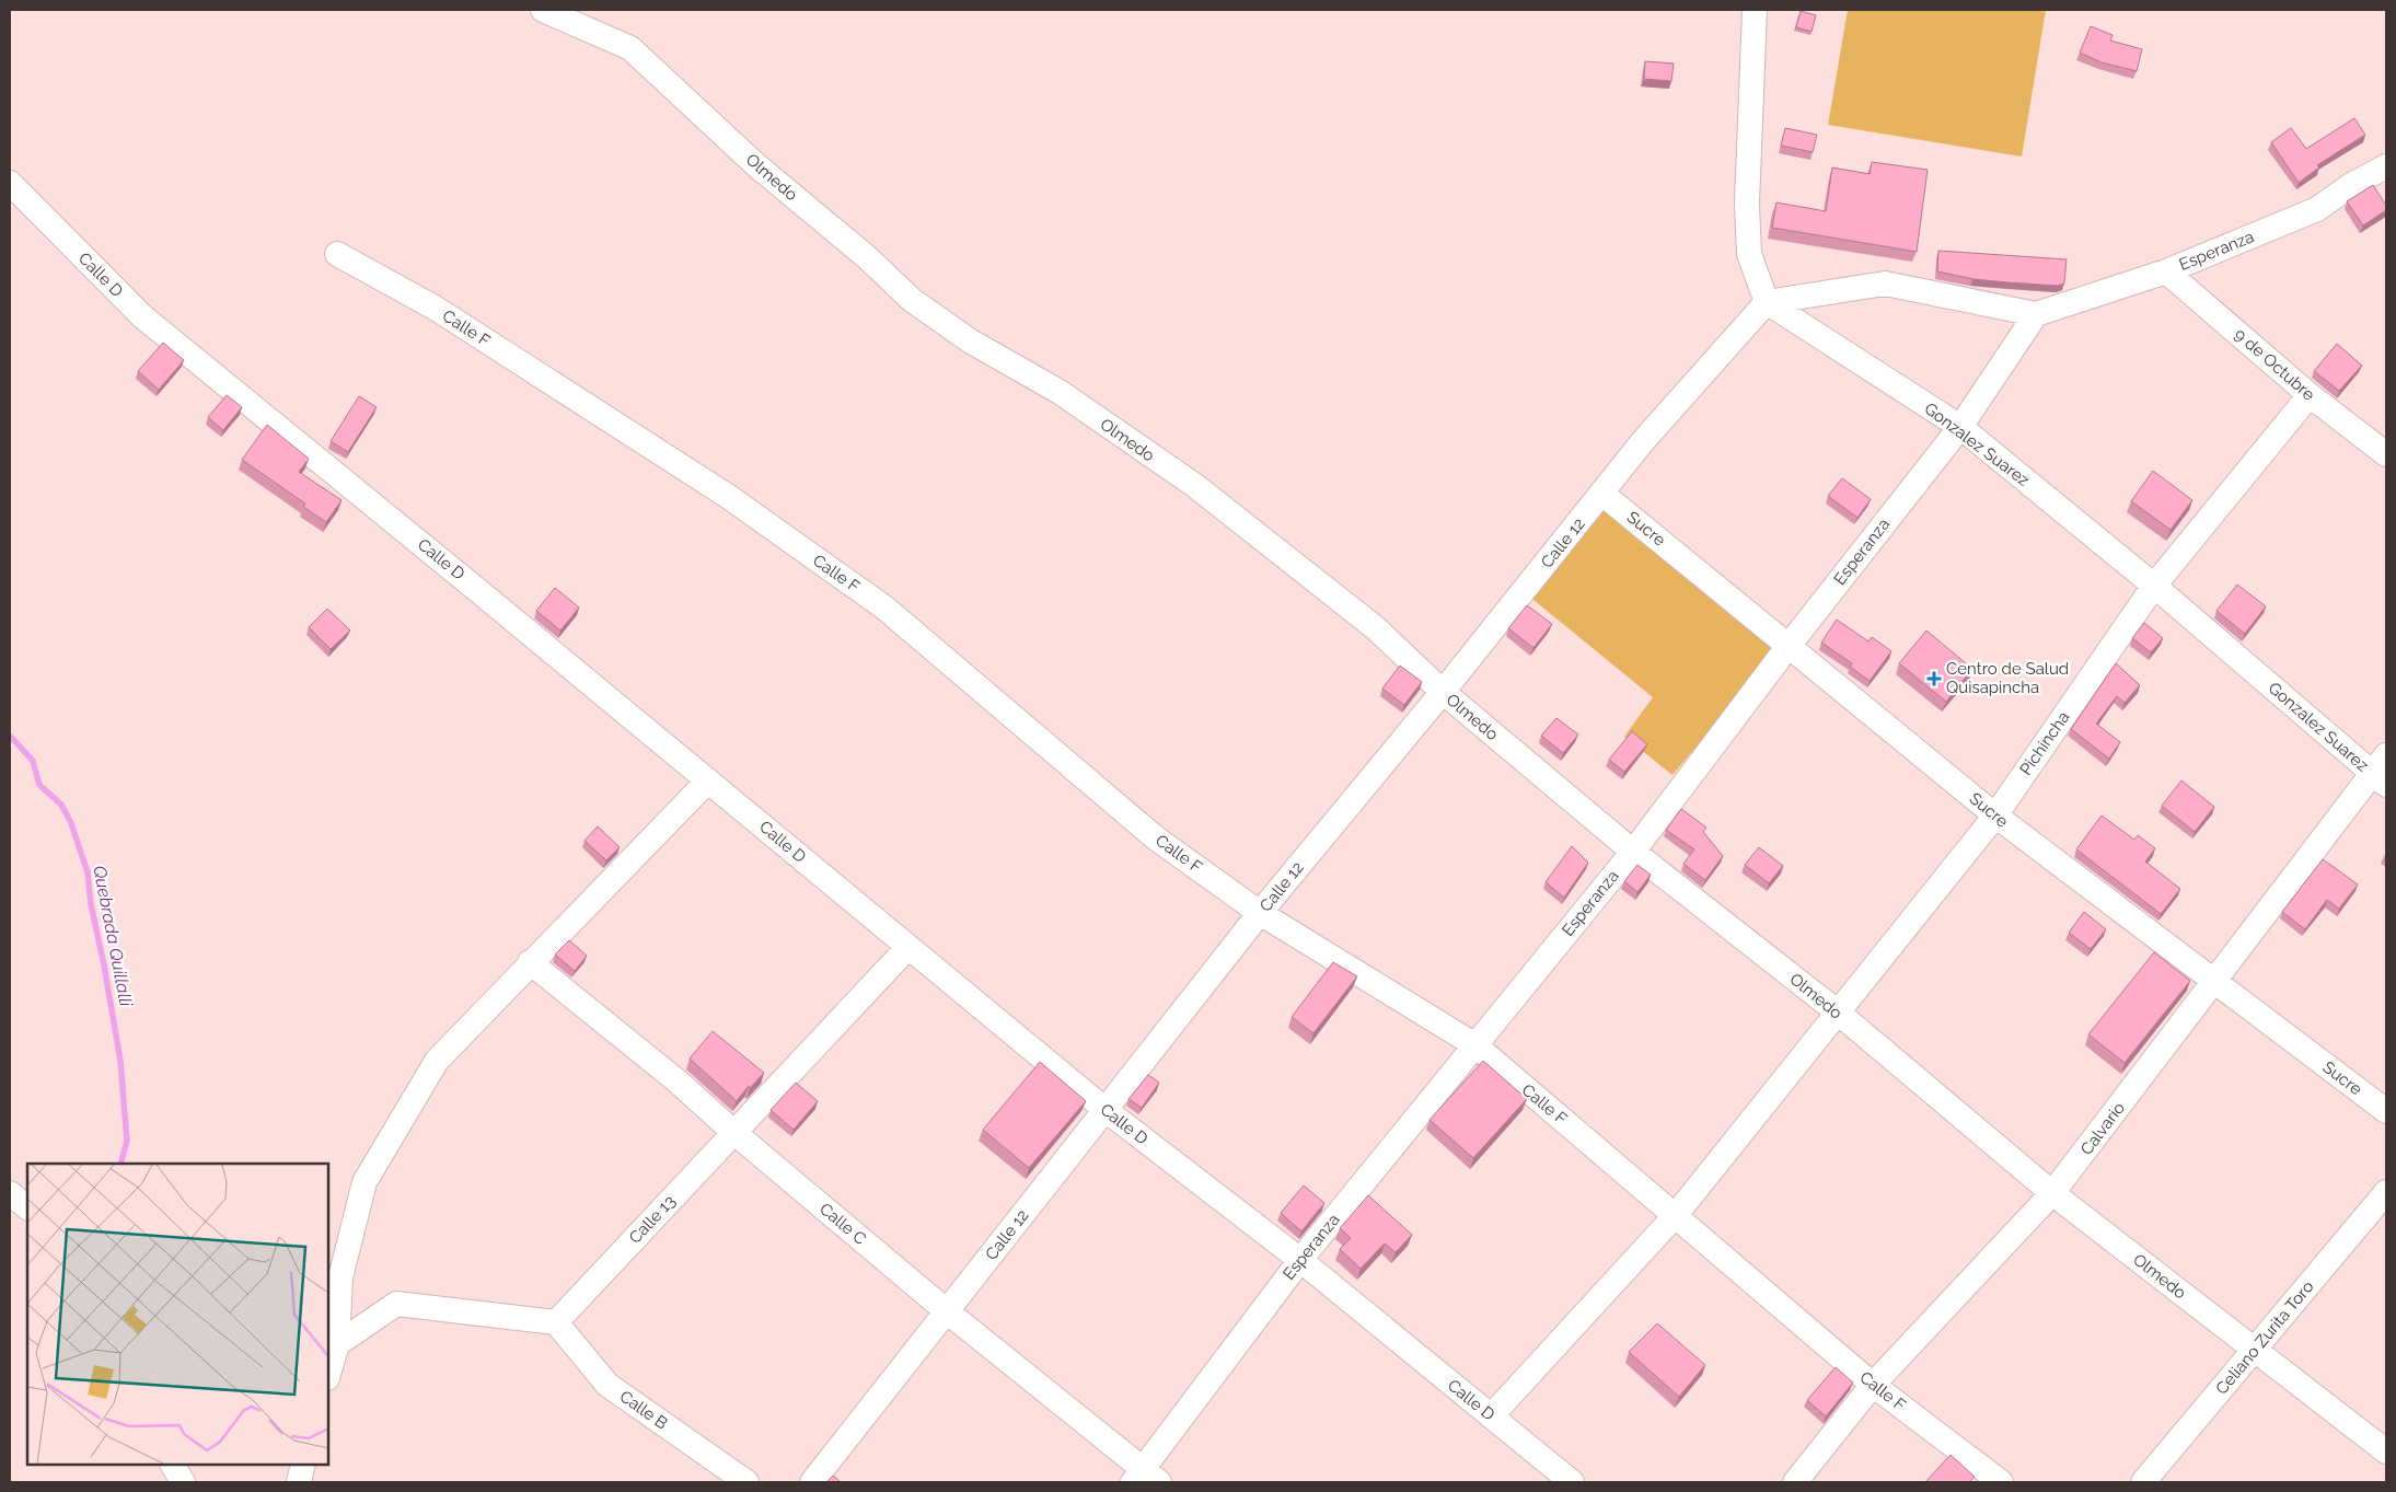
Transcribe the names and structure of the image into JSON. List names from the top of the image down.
{
  "streets": {
    "street": [
      "Olmedo",
      "Esperanza",
      "Calle D",
      "Calle F",
      "9 de Octubre",
      "Gonzalez Suarez",
      "Sucre",
      "Calle 12",
      "Pichincha",
      "Calvario",
      "Calle 13",
      "Calle C",
      "Celiano Zurita Toro",
      "Calle B"
    ]
  },
  "crossings": [
    ["Olmedo", "Esperanza"],
    ["Olmedo", "Calle 12"],
    ["Olmedo", "Pichincha"],
    ["Olmedo", "Calvario"],
    ["Olmedo", "Celiano Zurita Toro"],
    ["Esperanza", "Calle D"],
    ["Esperanza", "Calle F"],
    ["Esperanza", "9 de Octubre"],
    ["Esperanza", "Gonzalez Suarez"],
    ["Esperanza", "Sucre"],
    ["Esperanza", "Calle 12"],
    ["Esperanza", "Calle C"],
    ["Calle D", "Calle 12"],
    ["Calle D", "Pichincha"],
    ["Calle D", "Calle 13"],
    ["Calle F", "Calle 12"],
    ["Calle F", "Pichincha"],
    ["Calle F", "Calvario"],
    ["9 de Octubre", "Pichincha"],
    ["Gonzalez Suarez", "Calle 12"],
    ["Gonzalez Suarez", "Pichincha"],
    ["Gonzalez Suarez", "Calvario"],
    ["Sucre", "Calle 12"],
    ["Sucre", "Pichincha"],
    ["Sucre", "Calvario"],
    ["Calle 12", "Calle C"],
    ["Calle 13", "Calle C"],
    ["Calle 13", "Calle B"]
  ],
  "water": ["Quebrada Quillalli"],
  "places": {
    "health": ["Centro de Salud Quisapincha"]
  }
}
